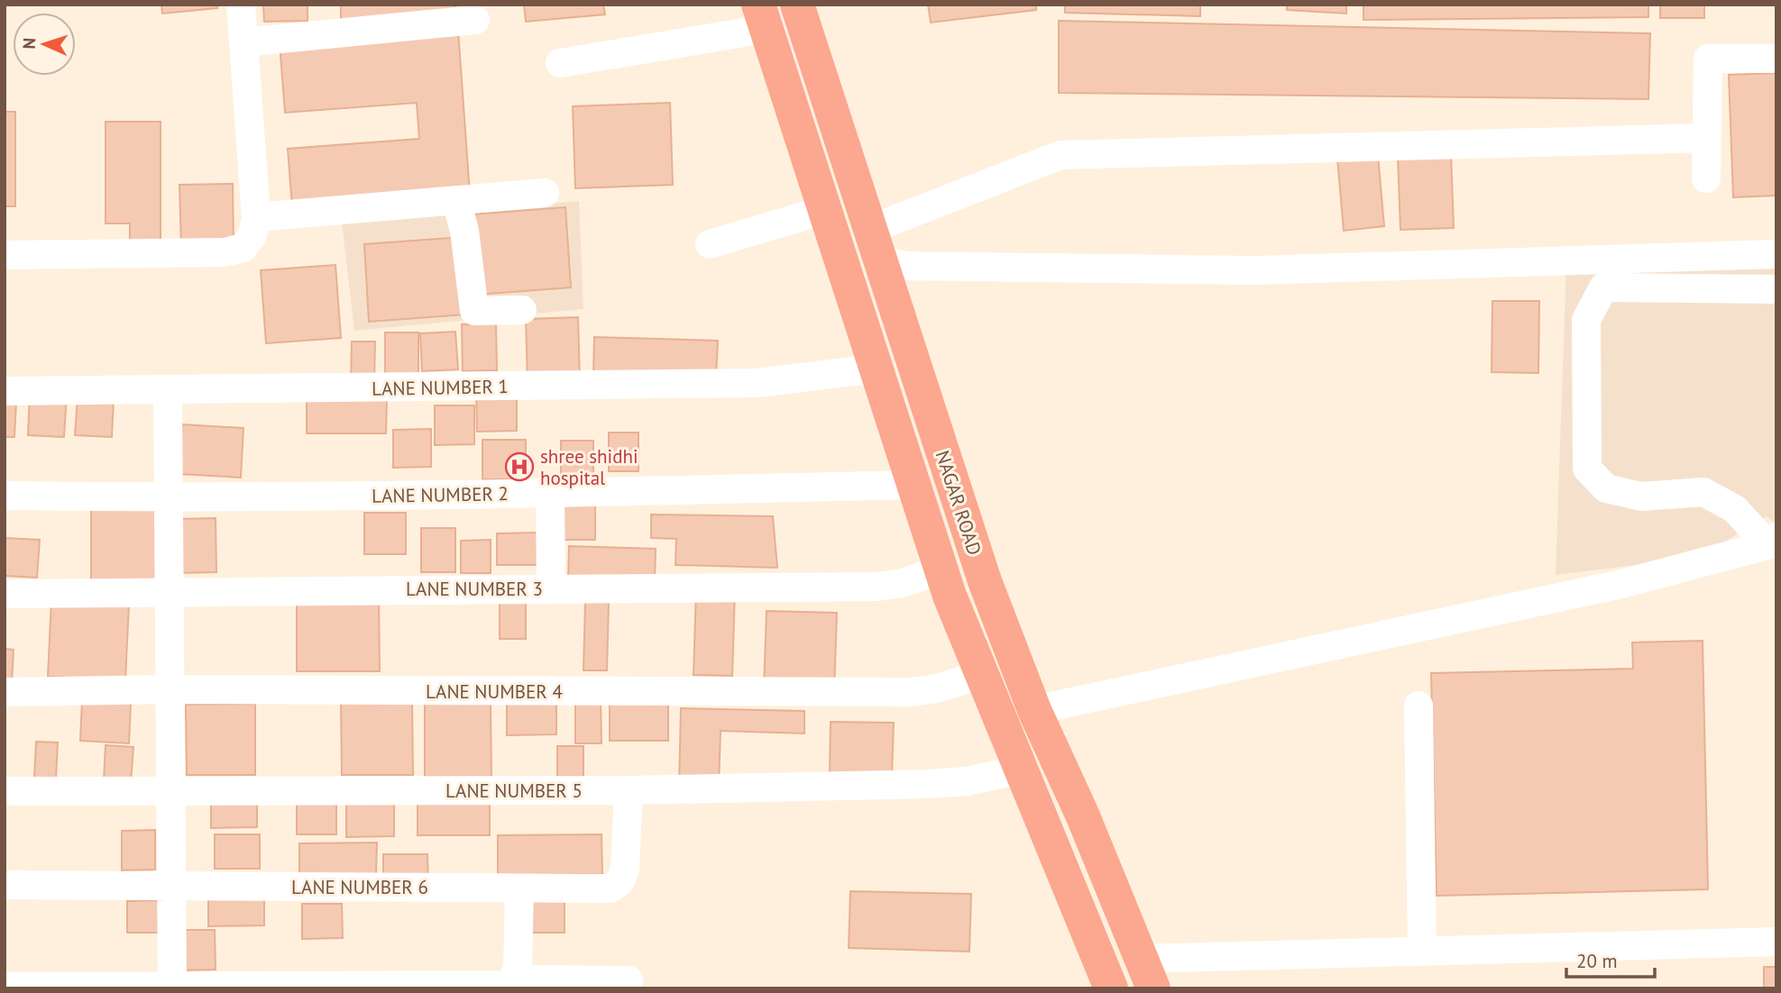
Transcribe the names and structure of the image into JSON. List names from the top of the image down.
{
  "streets": {
    "highway": ["NAGAR ROAD"],
    "street": [
      "LANE NUMBER 1",
      "LANE NUMBER 2",
      "LANE NUMBER 3",
      "LANE NUMBER 4",
      "LANE NUMBER 5",
      "LANE NUMBER 6"
    ]
  },
  "crossings": [
    ["LANE NUMBER 1", "NAGAR ROAD"],
    ["LANE NUMBER 2", "NAGAR ROAD"],
    ["NAGAR ROAD", "LANE NUMBER 3"],
    ["NAGAR ROAD", "LANE NUMBER 4"],
    ["NAGAR ROAD", "LANE NUMBER 5"],
    ["LANE NUMBER 5", "LANE NUMBER 6"]
  ],
  "places": {
    "hospital": ["shree shidhi hospital"]
  },
  "scale_bar": "20 m",
  "north": "left"
}
